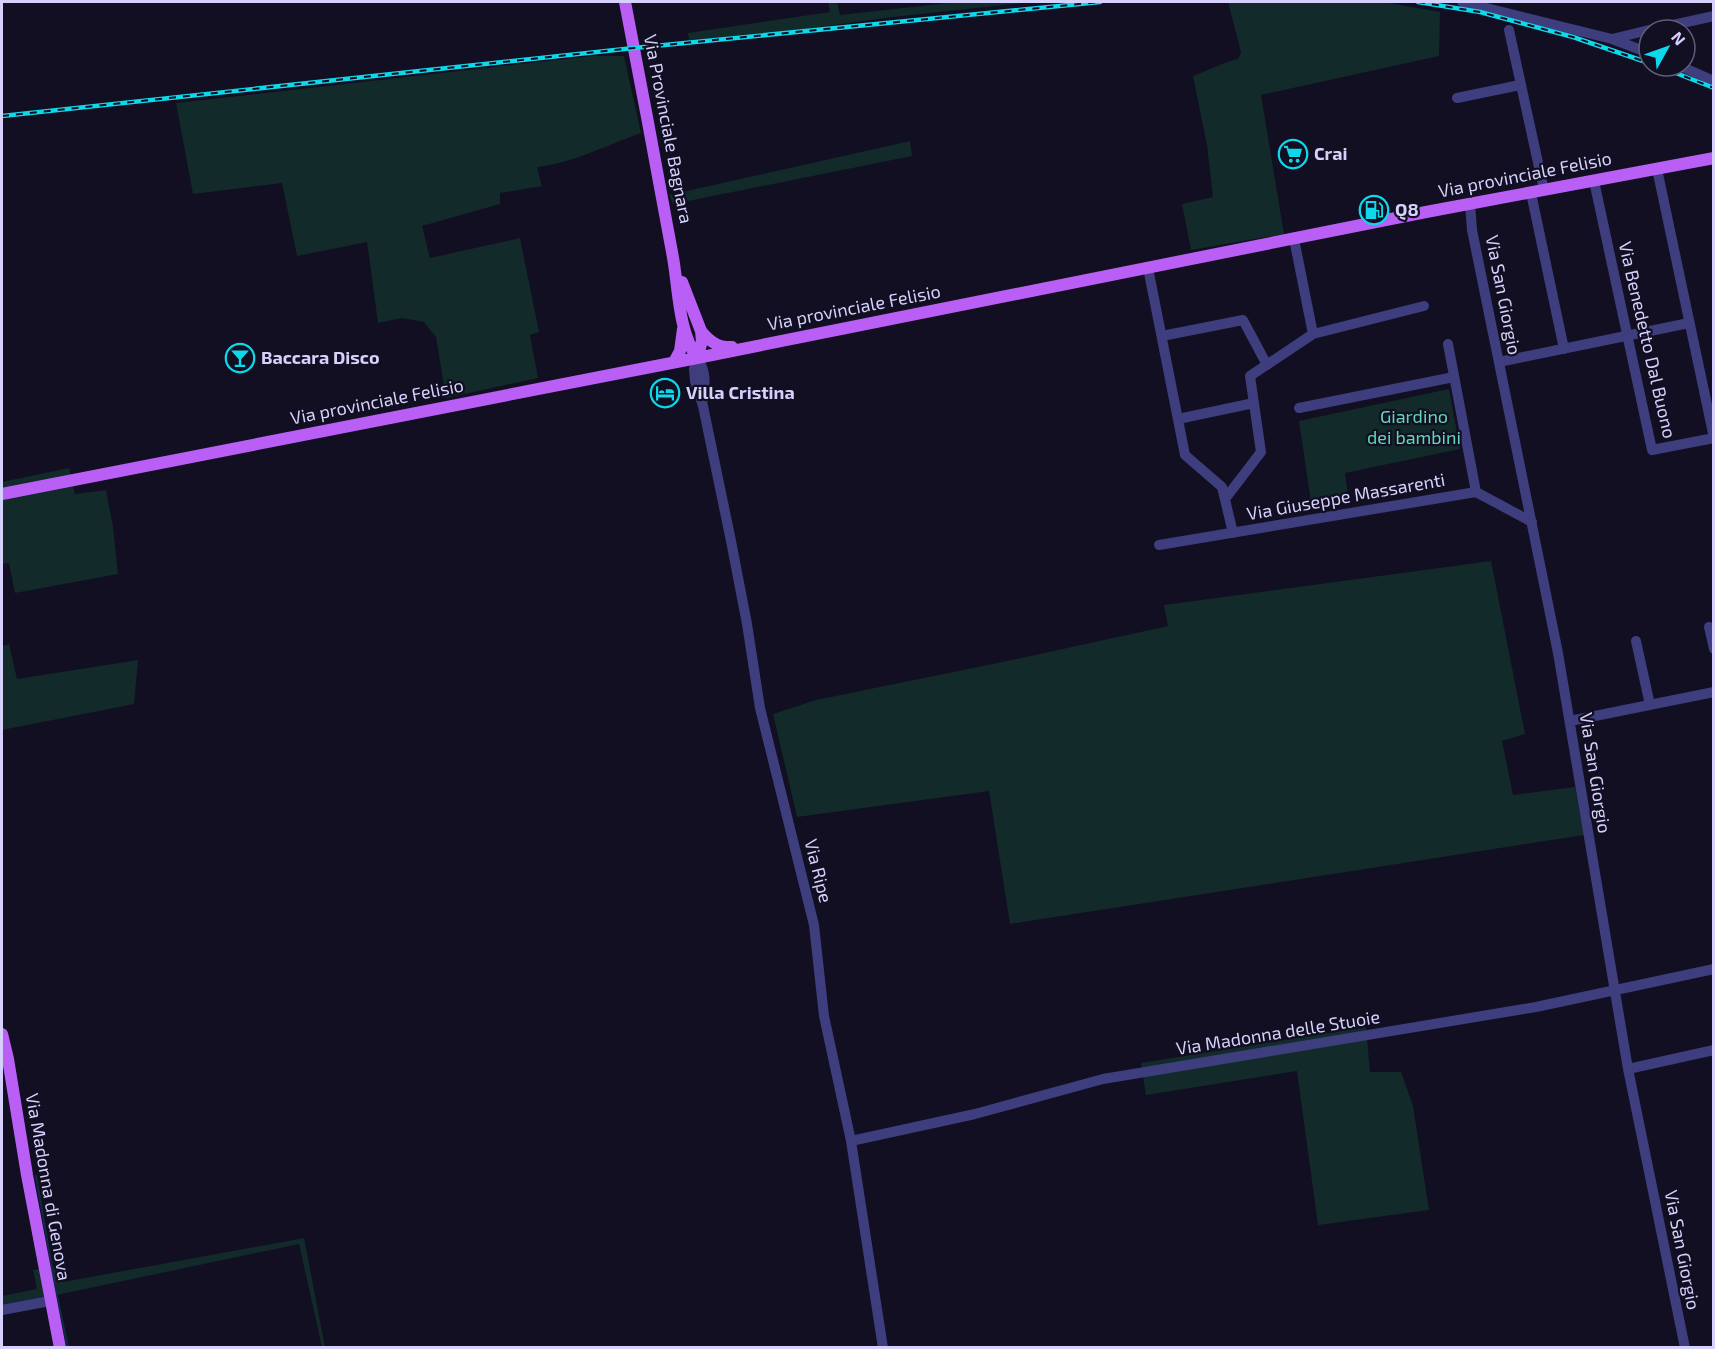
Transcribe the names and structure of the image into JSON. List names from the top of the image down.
{
  "streets": {
    "main road": ["Via Provinciale Bagnara", "Via provinciale Felisio", "Via Madonna di Genova"],
    "street": [
      "Via San Giorgio",
      "Via Benedetto Dal Buono",
      "Via Giuseppe Massarenti",
      "Via Ripe",
      "Via Madonna delle Stuoie"
    ]
  },
  "crossings": [
    ["Via Provinciale Bagnara", "Via provinciale Felisio"],
    ["Via Provinciale Bagnara", "Via Ripe"],
    ["Via provinciale Felisio", "Via San Giorgio"],
    ["Via provinciale Felisio", "Via Benedetto Dal Buono"],
    ["Via provinciale Felisio", "Via Ripe"],
    ["Via San Giorgio", "Via Madonna delle Stuoie"],
    ["Via Ripe", "Via Madonna delle Stuoie"]
  ],
  "parks": ["Giardino dei bambini"],
  "places": {
    "supermarket": ["Crai"],
    "fuel station": ["Q8"],
    "bar": ["Baccara Disco"],
    "hotel": ["Villa Cristina"]
  },
  "north": "top right"
}
